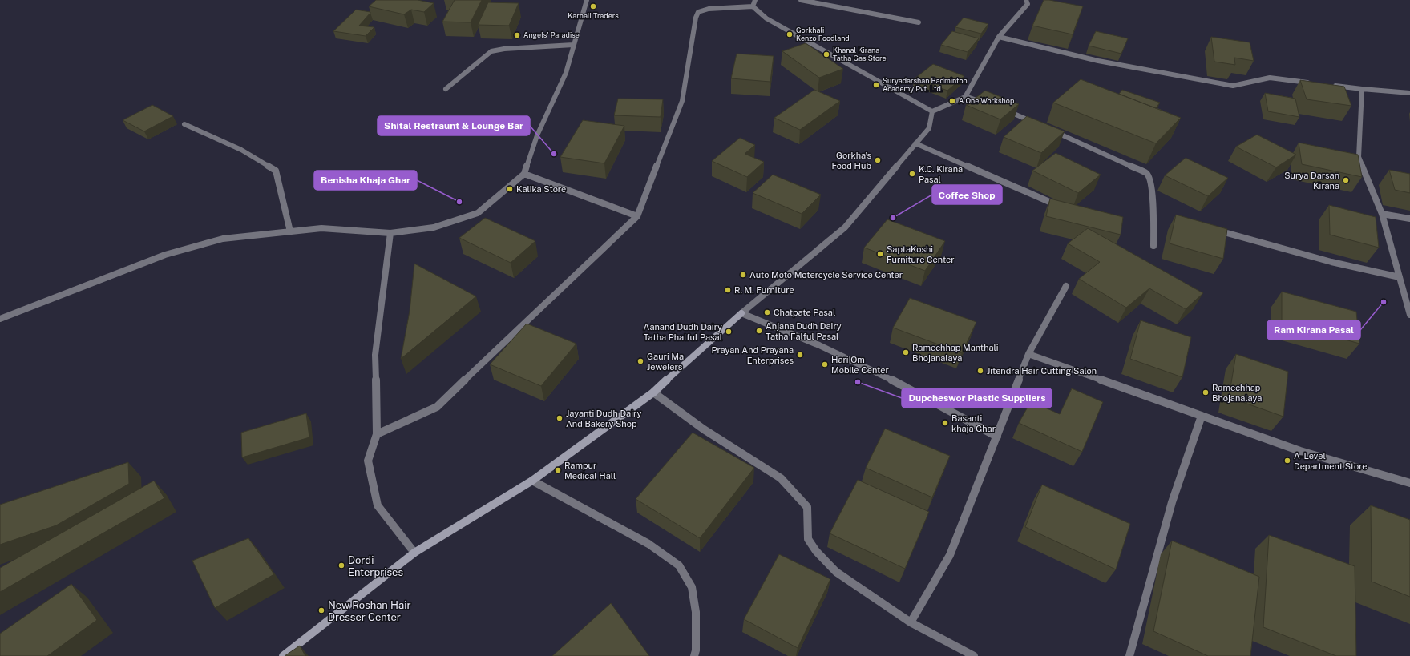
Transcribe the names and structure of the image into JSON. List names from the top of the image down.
{
  "places": [
    "Karnali Traders",
    "Gorkhali Kenzo Foodland",
    "Angels' Paradise",
    "Khanal Kirana Tatha Gas Store",
    "Suryadarshan Badminton Academy Pvt. Ltd.",
    "A One Workshop",
    "Shital Restraunt & Lounge Bar",
    "Gorkha's Food Hub",
    "K.C. Kirana Pasal",
    "Surya Darsan Kirana",
    "Kalika Store",
    "Benisha Khaja Ghar",
    "Coffee Shop",
    "SaptaKoshi Furniture Center",
    "Auto Moto Motercycle Service Center",
    "R. M. Furniture",
    "Ram Kirana Pasal",
    "Chatpate Pasal",
    "Anjana Dudh Dairy Tatha Falful Pasal",
    "Aanand Dudh Dairy Tatha Phalful Pasal",
    "Ramechhap Manthali Bhojanalaya",
    "Prayan And Prayana Enterprises",
    "Gauri Ma Jewelers",
    "Hari Om Mobile Center",
    "Jitendra Hair Cutting Salon",
    "Dupcheswor Plastic Suppliers",
    "Ramechhap Bhojanalaya",
    "Jayanti Dudh Dairy And Bakery Shop",
    "Basanti khaja Ghar",
    "A- Level Department Store",
    "Rampur Medical Hall",
    "Dordi Enterprises",
    "New Roshan Hair Dresser Center"
  ]
}
